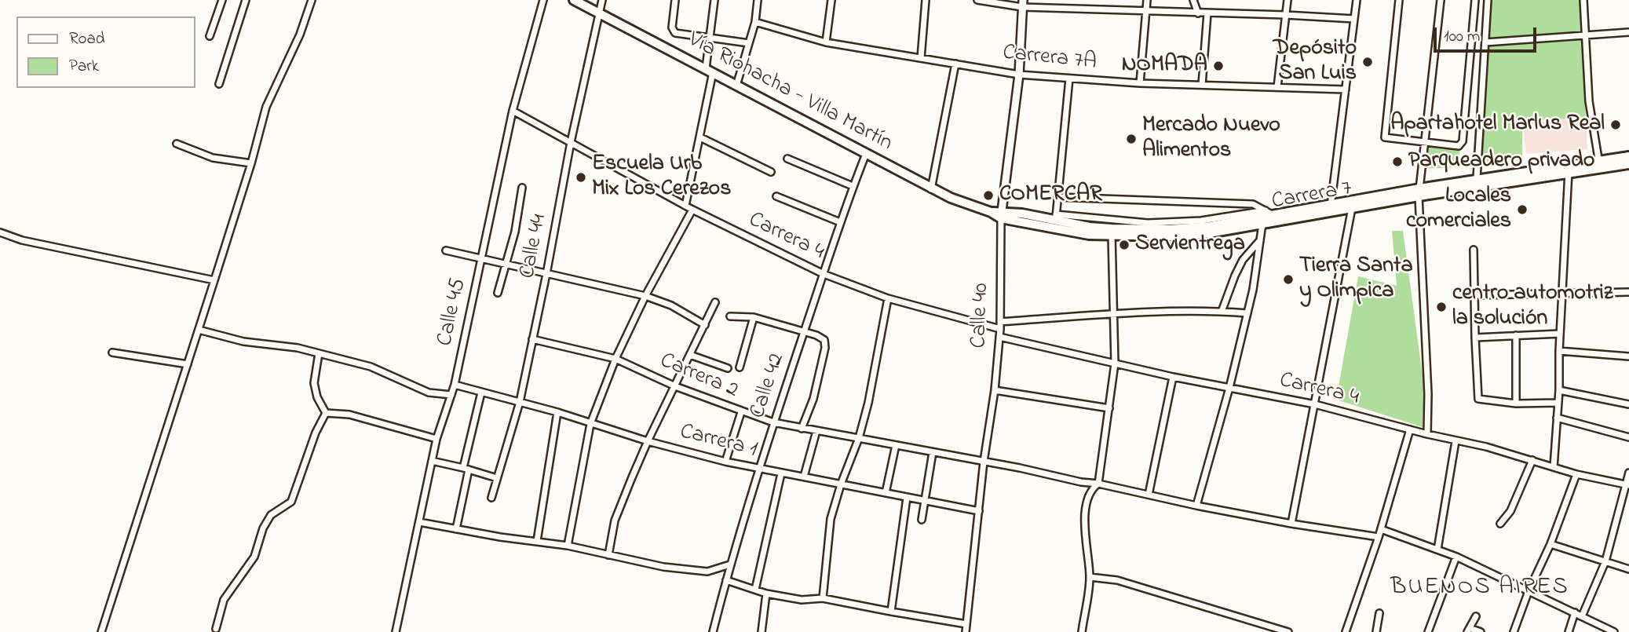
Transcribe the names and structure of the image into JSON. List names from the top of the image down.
{
  "streets": {
    "main road": ["Vía Riohacha - Villa Martín", "Carrera 7"],
    "street": [
      "Carrera 7A",
      "Carrera 4",
      "Calle 44",
      "Calle 45",
      "Calle 40",
      "Carrera 2",
      "Calle 42",
      "Carrera 1"
    ]
  },
  "crossings": [
    ["Carrera 7A", "Calle 40"],
    ["Vía Riohacha - Villa Martín", "Carrera 7"],
    ["Vía Riohacha - Villa Martín", "Calle 44"],
    ["Vía Riohacha - Villa Martín", "Calle 40"],
    ["Vía Riohacha - Villa Martín", "Calle 42"],
    ["Carrera 7", "Calle 40"],
    ["Carrera 4", "Calle 44"],
    ["Carrera 4", "Calle 45"],
    ["Carrera 4", "Calle 40"],
    ["Carrera 4", "Calle 42"],
    ["Calle 44", "Carrera 2"],
    ["Calle 44", "Carrera 1"],
    ["Calle 45", "Carrera 1"],
    ["Calle 40", "Carrera 2"],
    ["Calle 40", "Carrera 1"],
    ["Carrera 2", "Calle 42"],
    ["Calle 42", "Carrera 1"]
  ],
  "districts": ["BUENOS AIRES"],
  "places": [
    "Depósito San Luis",
    "NOMADA",
    "Apartahotel Marlus Real",
    "Mercado Nuevo Alimentos",
    "Parqueadero privado",
    "Escuela Urb Mix Los Cerezos",
    "COMERCAR",
    "Locales comerciales",
    "Servientrega",
    "Tierra Santa y Olimpica",
    "centro automotriz la solución"
  ],
  "legend": ["Road", "Park"],
  "scale_bar": "100 m"
}
